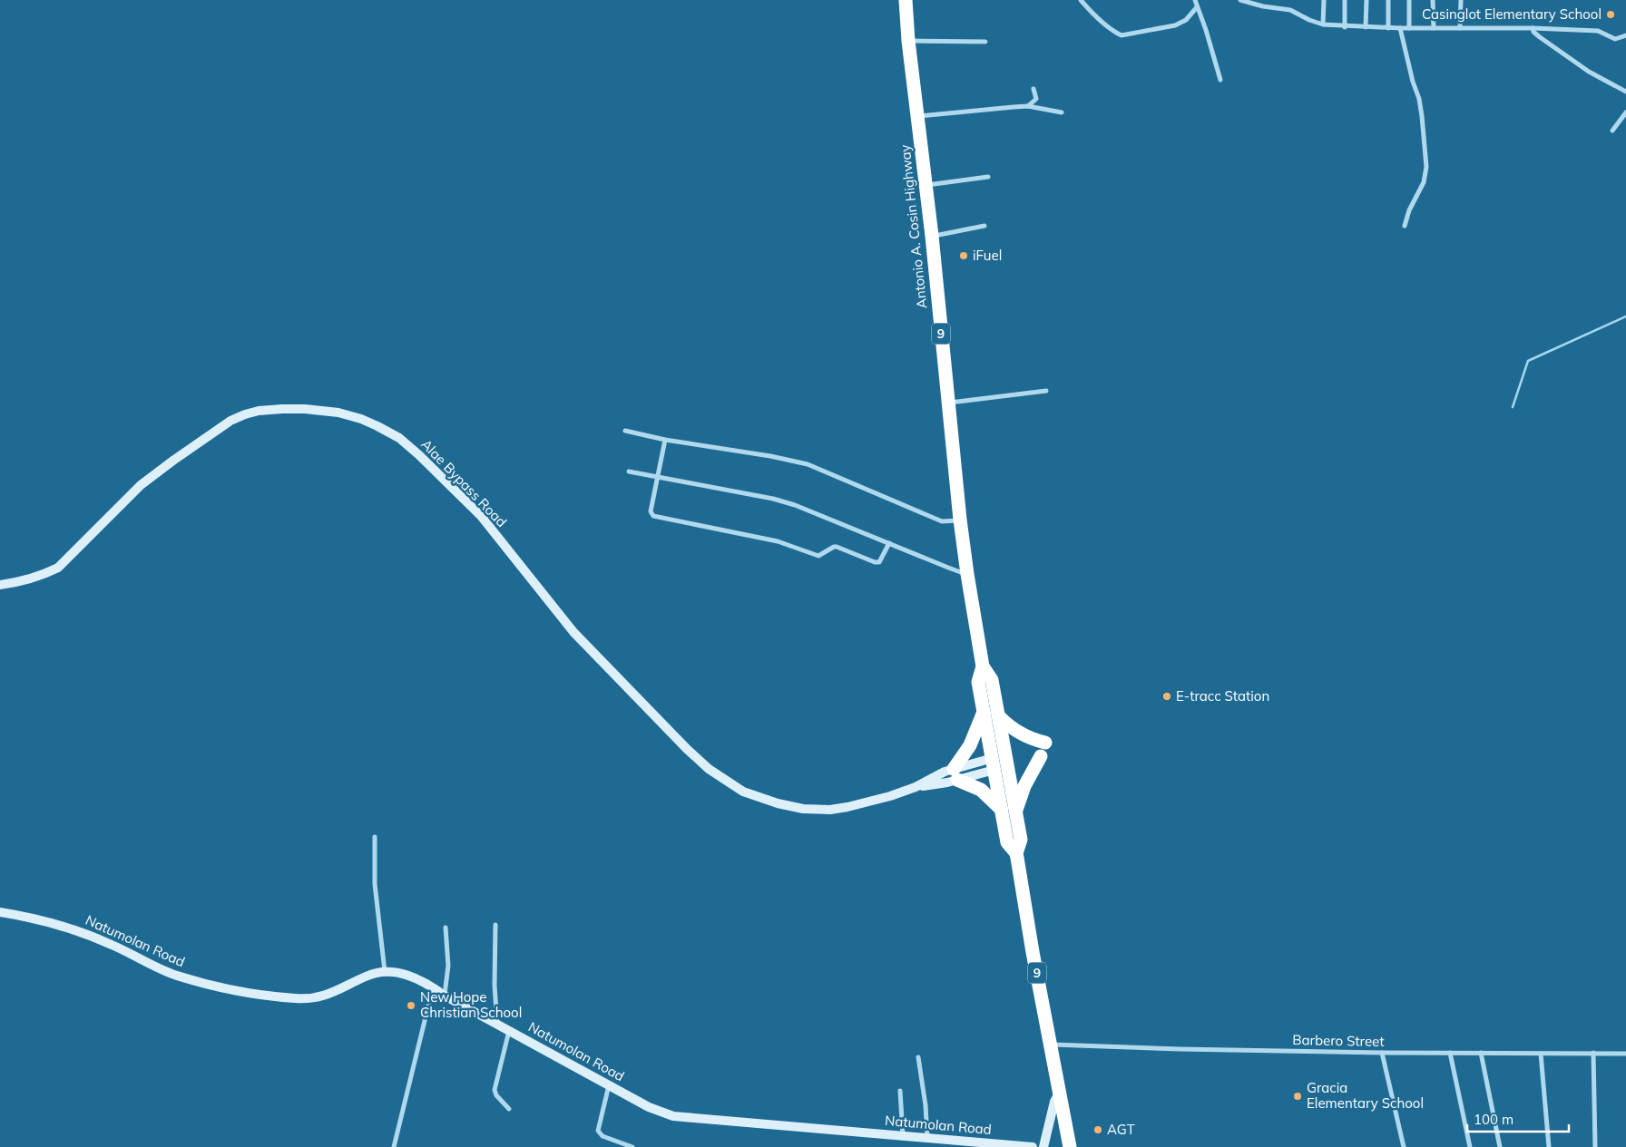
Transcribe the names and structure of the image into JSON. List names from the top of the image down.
{
  "streets": {
    "highway": ["Antonio A. Cosin Highway", "9"],
    "main road": ["Alae Bypass Road", "Natumolan Road"],
    "street": ["Barbero Street"]
  },
  "crossings": [
    ["Antonio A. Cosin Highway", "Alae Bypass Road"],
    ["Antonio A. Cosin Highway", "Barbero Street"]
  ],
  "places": [
    "Casinglot Elementary School",
    "iFuel",
    "E-tracc Station",
    "New Hope Christian School",
    "Gracia Elementary School",
    "AGT"
  ],
  "scale_bar": "100 m"
}
